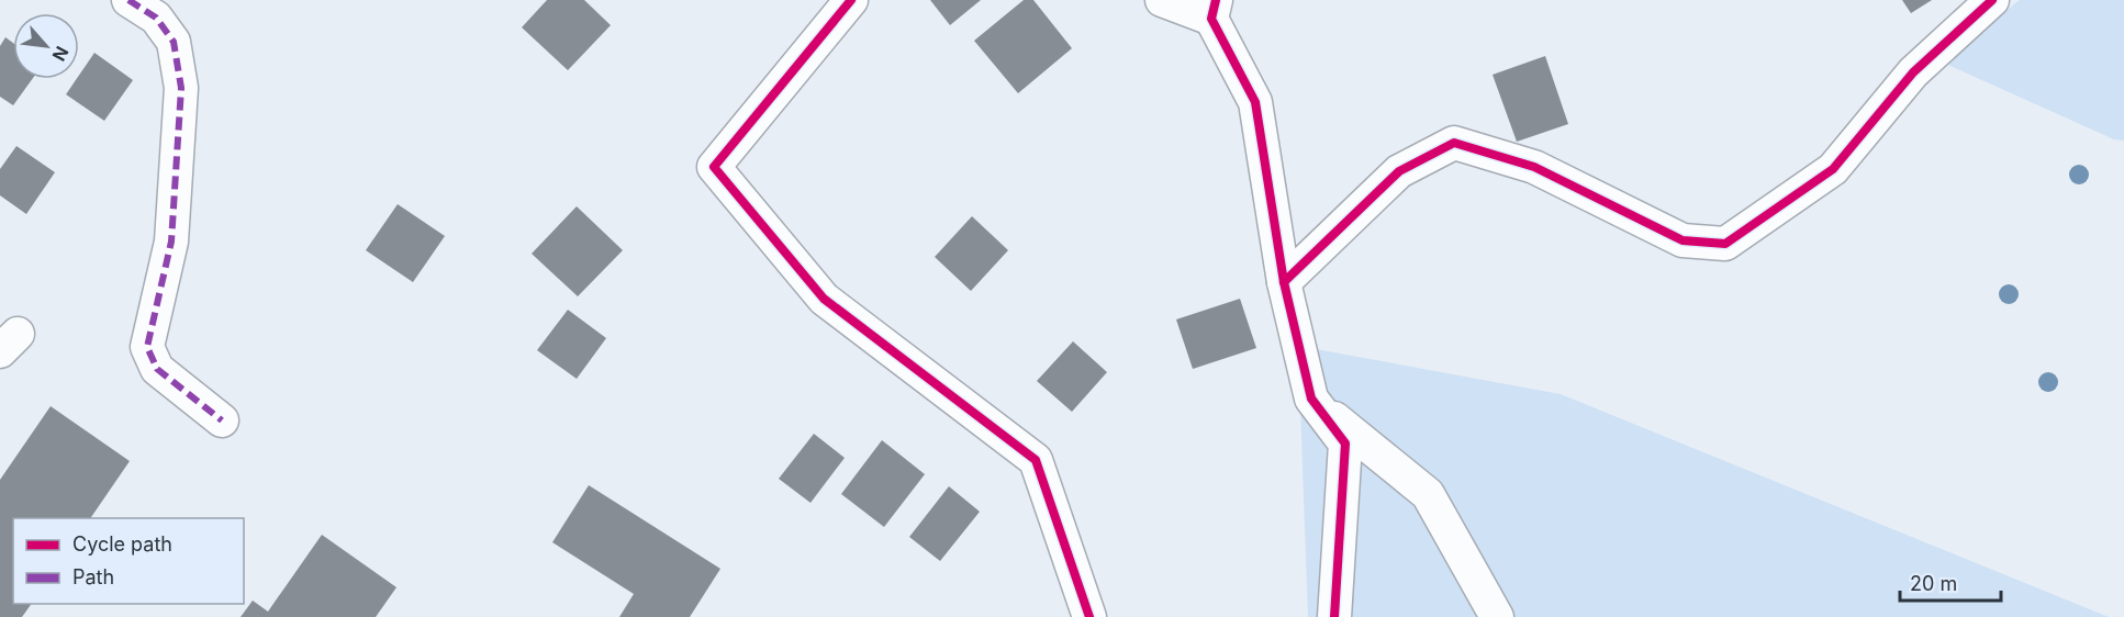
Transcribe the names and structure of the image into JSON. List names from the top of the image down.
{
  "legend": ["Cycle path", "Path"],
  "scale_bar": "20 m",
  "north": "bottom right"
}
